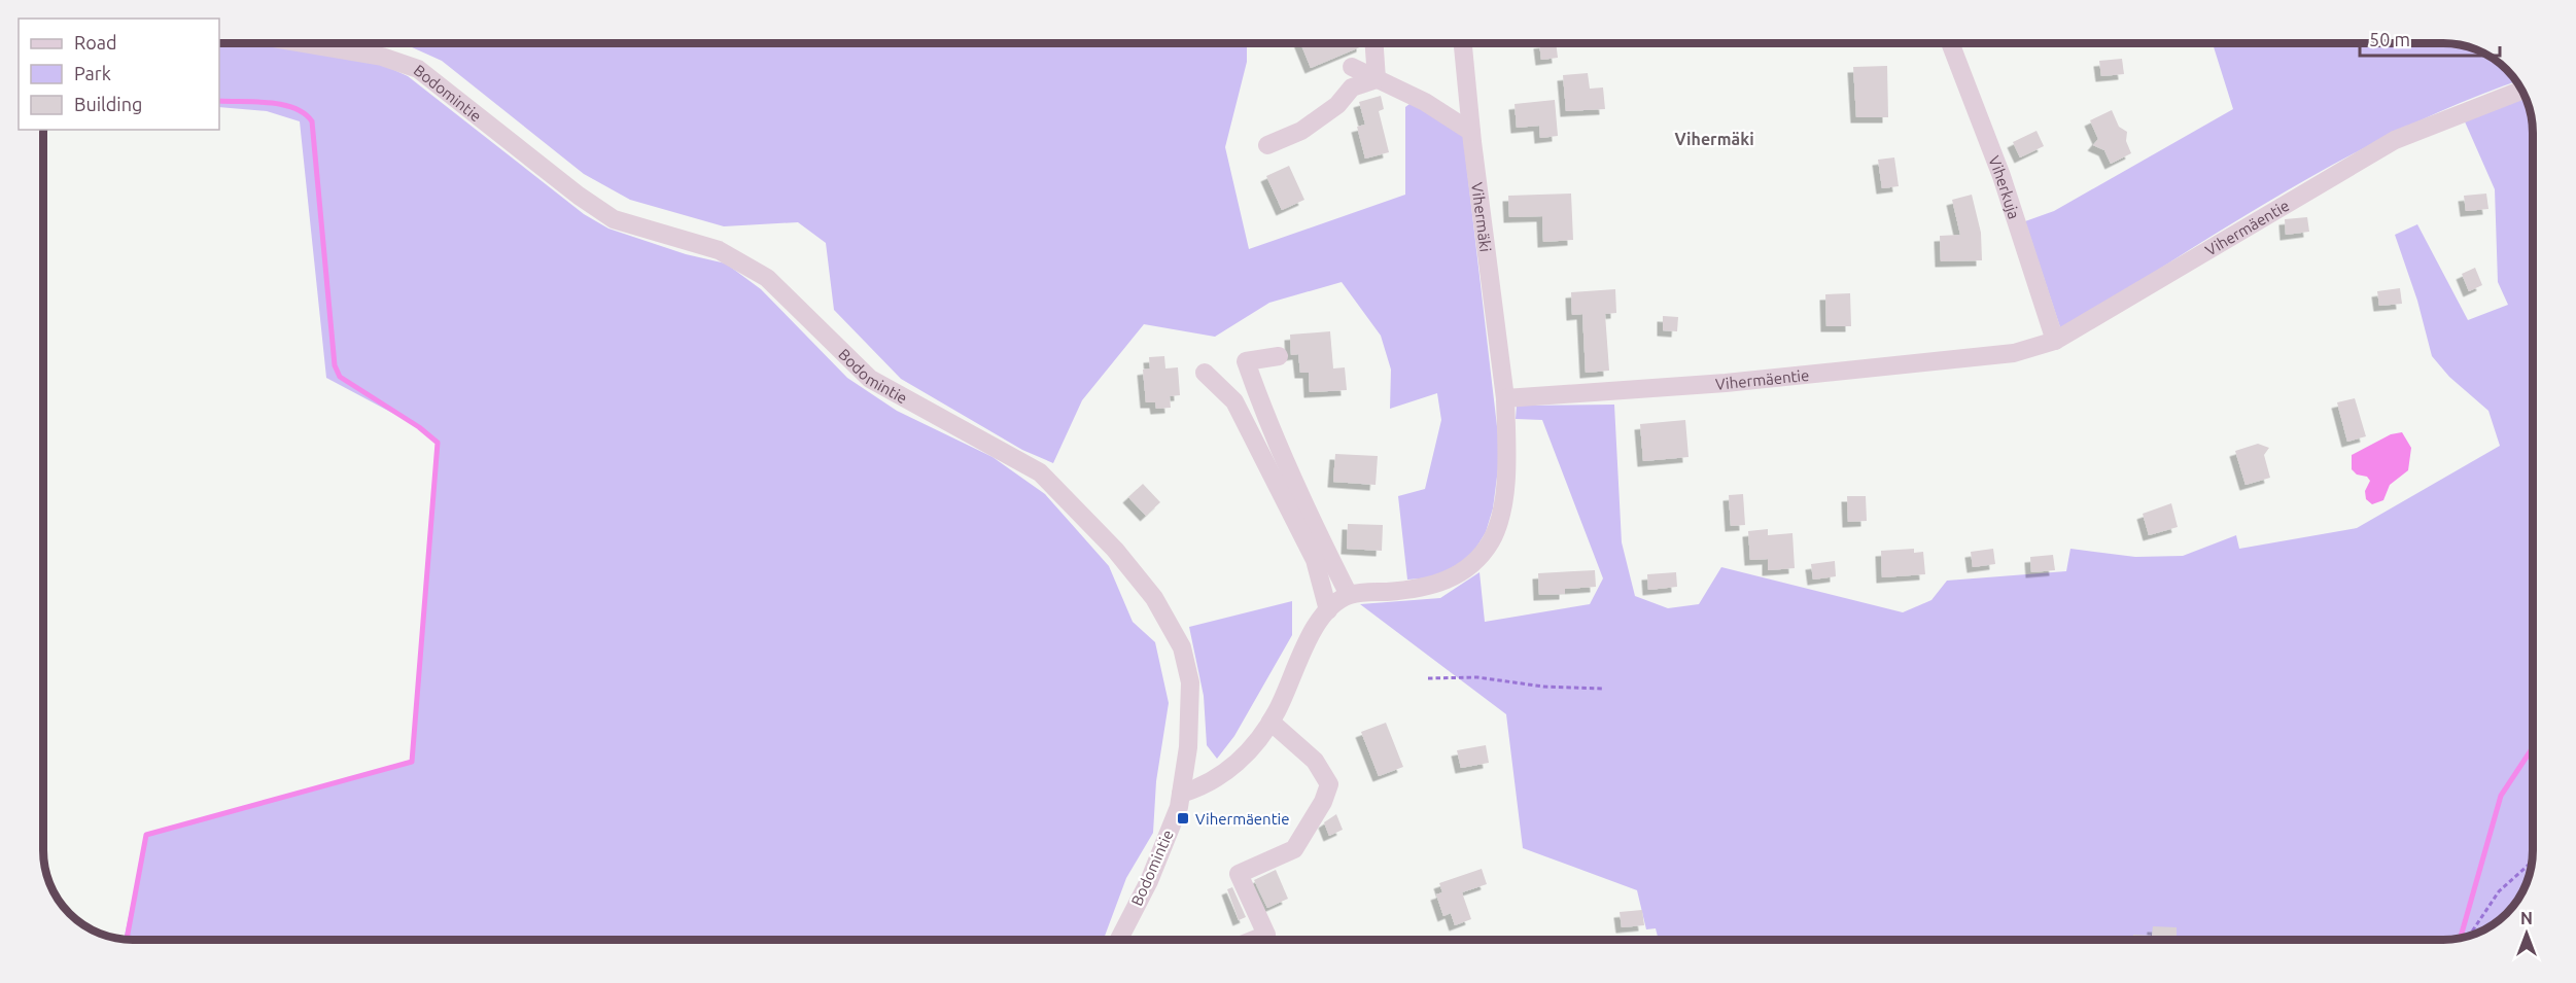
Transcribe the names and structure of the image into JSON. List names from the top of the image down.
{
  "streets": {
    "street": [
      "Bodomintie",
      "Viherkuja",
      "Vihermäki",
      "Vihermäentie"
    ]
  },
  "crossings": [
    ["Viherkuja", "Vihermäentie"],
    ["Vihermäki", "Vihermäentie"]
  ],
  "districts": ["Vihermäki"],
  "places": {
    "transit": ["Vihermäentie"]
  },
  "legend": ["Road", "Park", "Building"],
  "scale_bar": "50 m",
  "north": "top"
}
